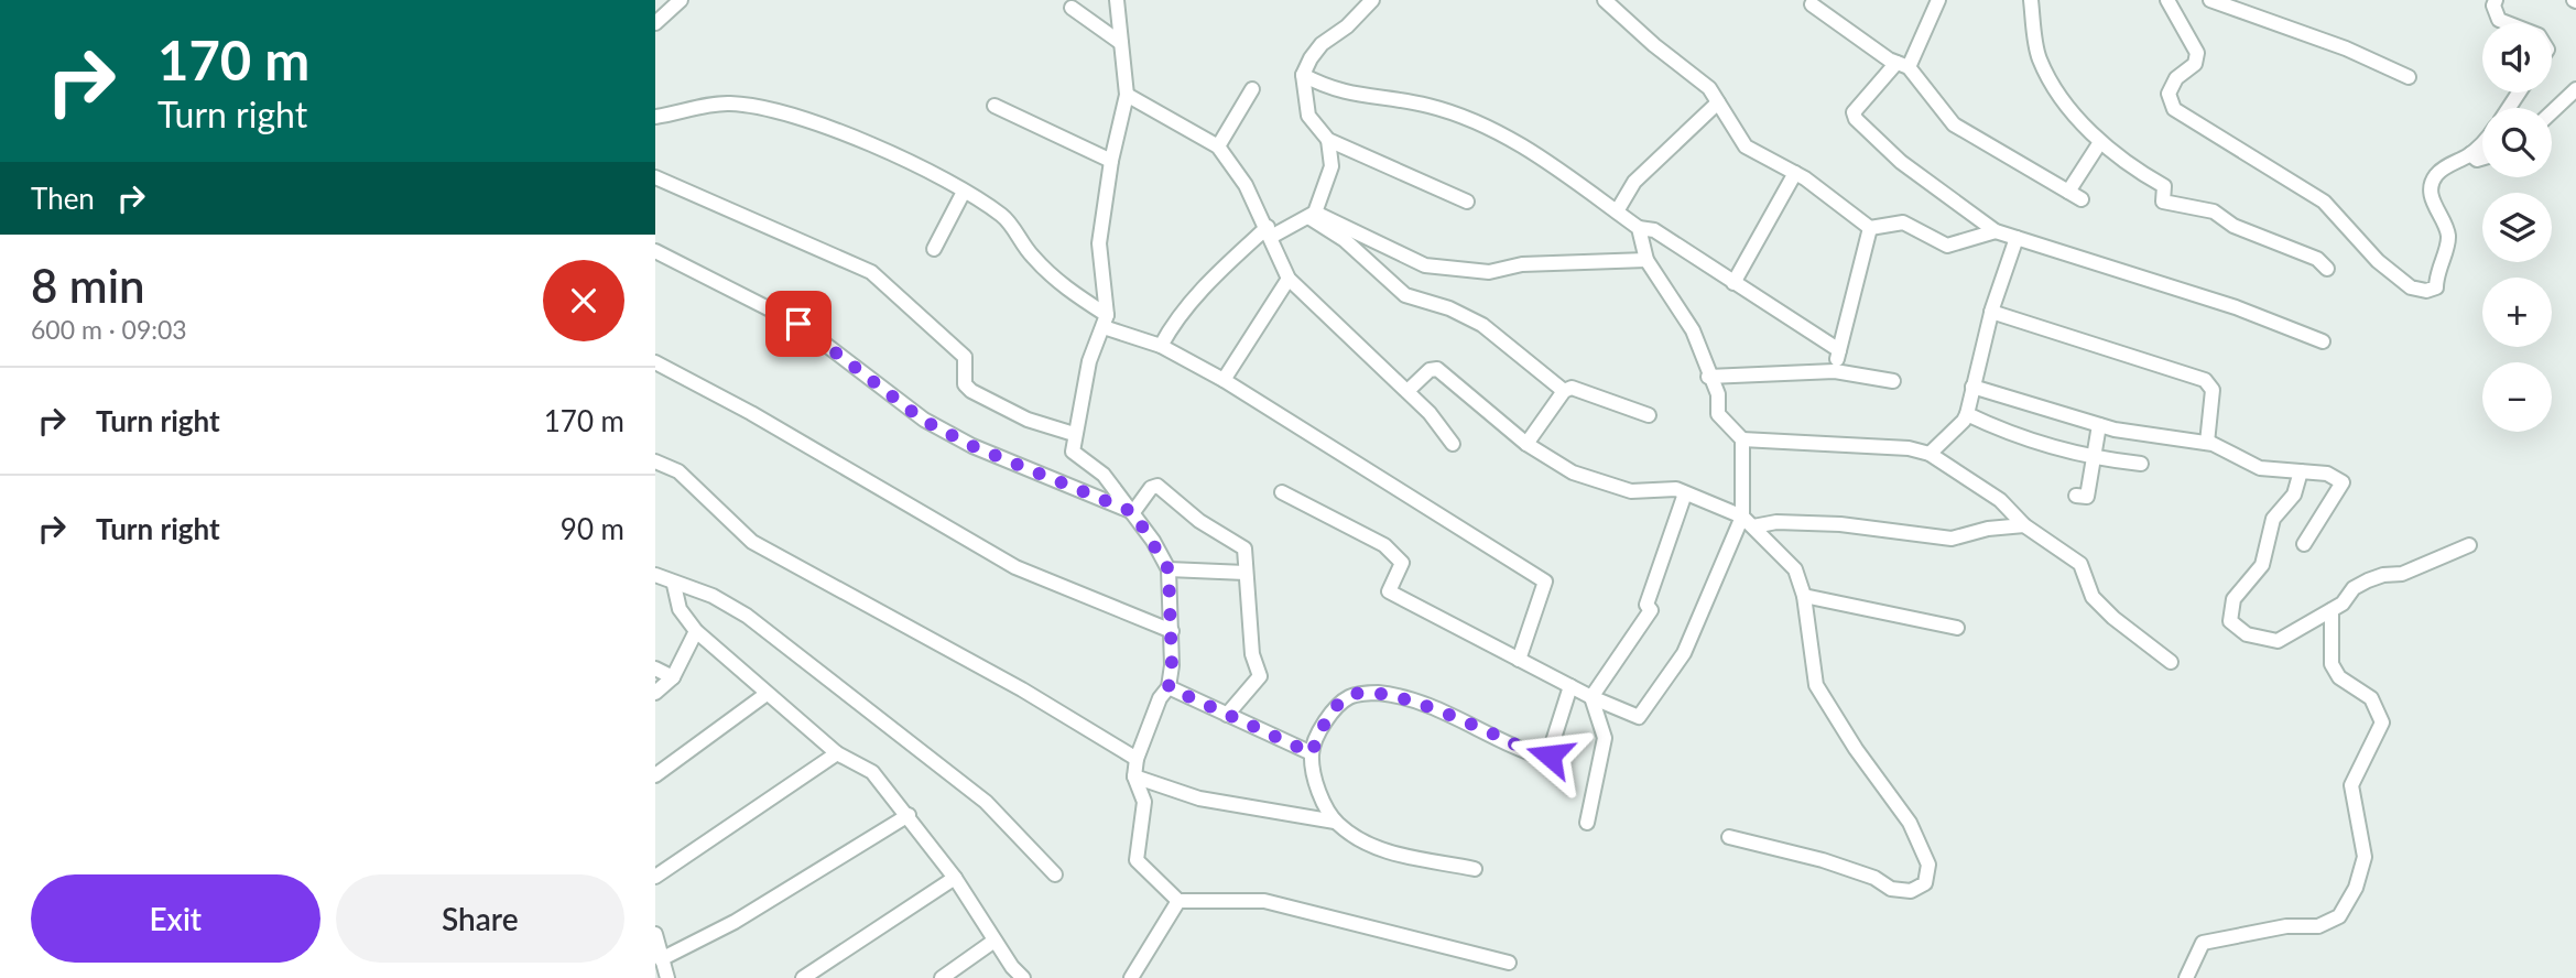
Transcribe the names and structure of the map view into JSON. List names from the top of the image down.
{
  "page": {
    "turn": ["170 m", "Turn right"],
    "map_buttons": ["+", "−"],
    "then": "Then",
    "heading": ["8 min", "600 m · 09:03"],
    "list": [
      {
        "name": "Turn right",
        "value": "170 m"
      },
      {
        "name": "Turn right",
        "value": "90 m"
      }
    ],
    "buttons": ["Exit", "Share"]
  }
}
